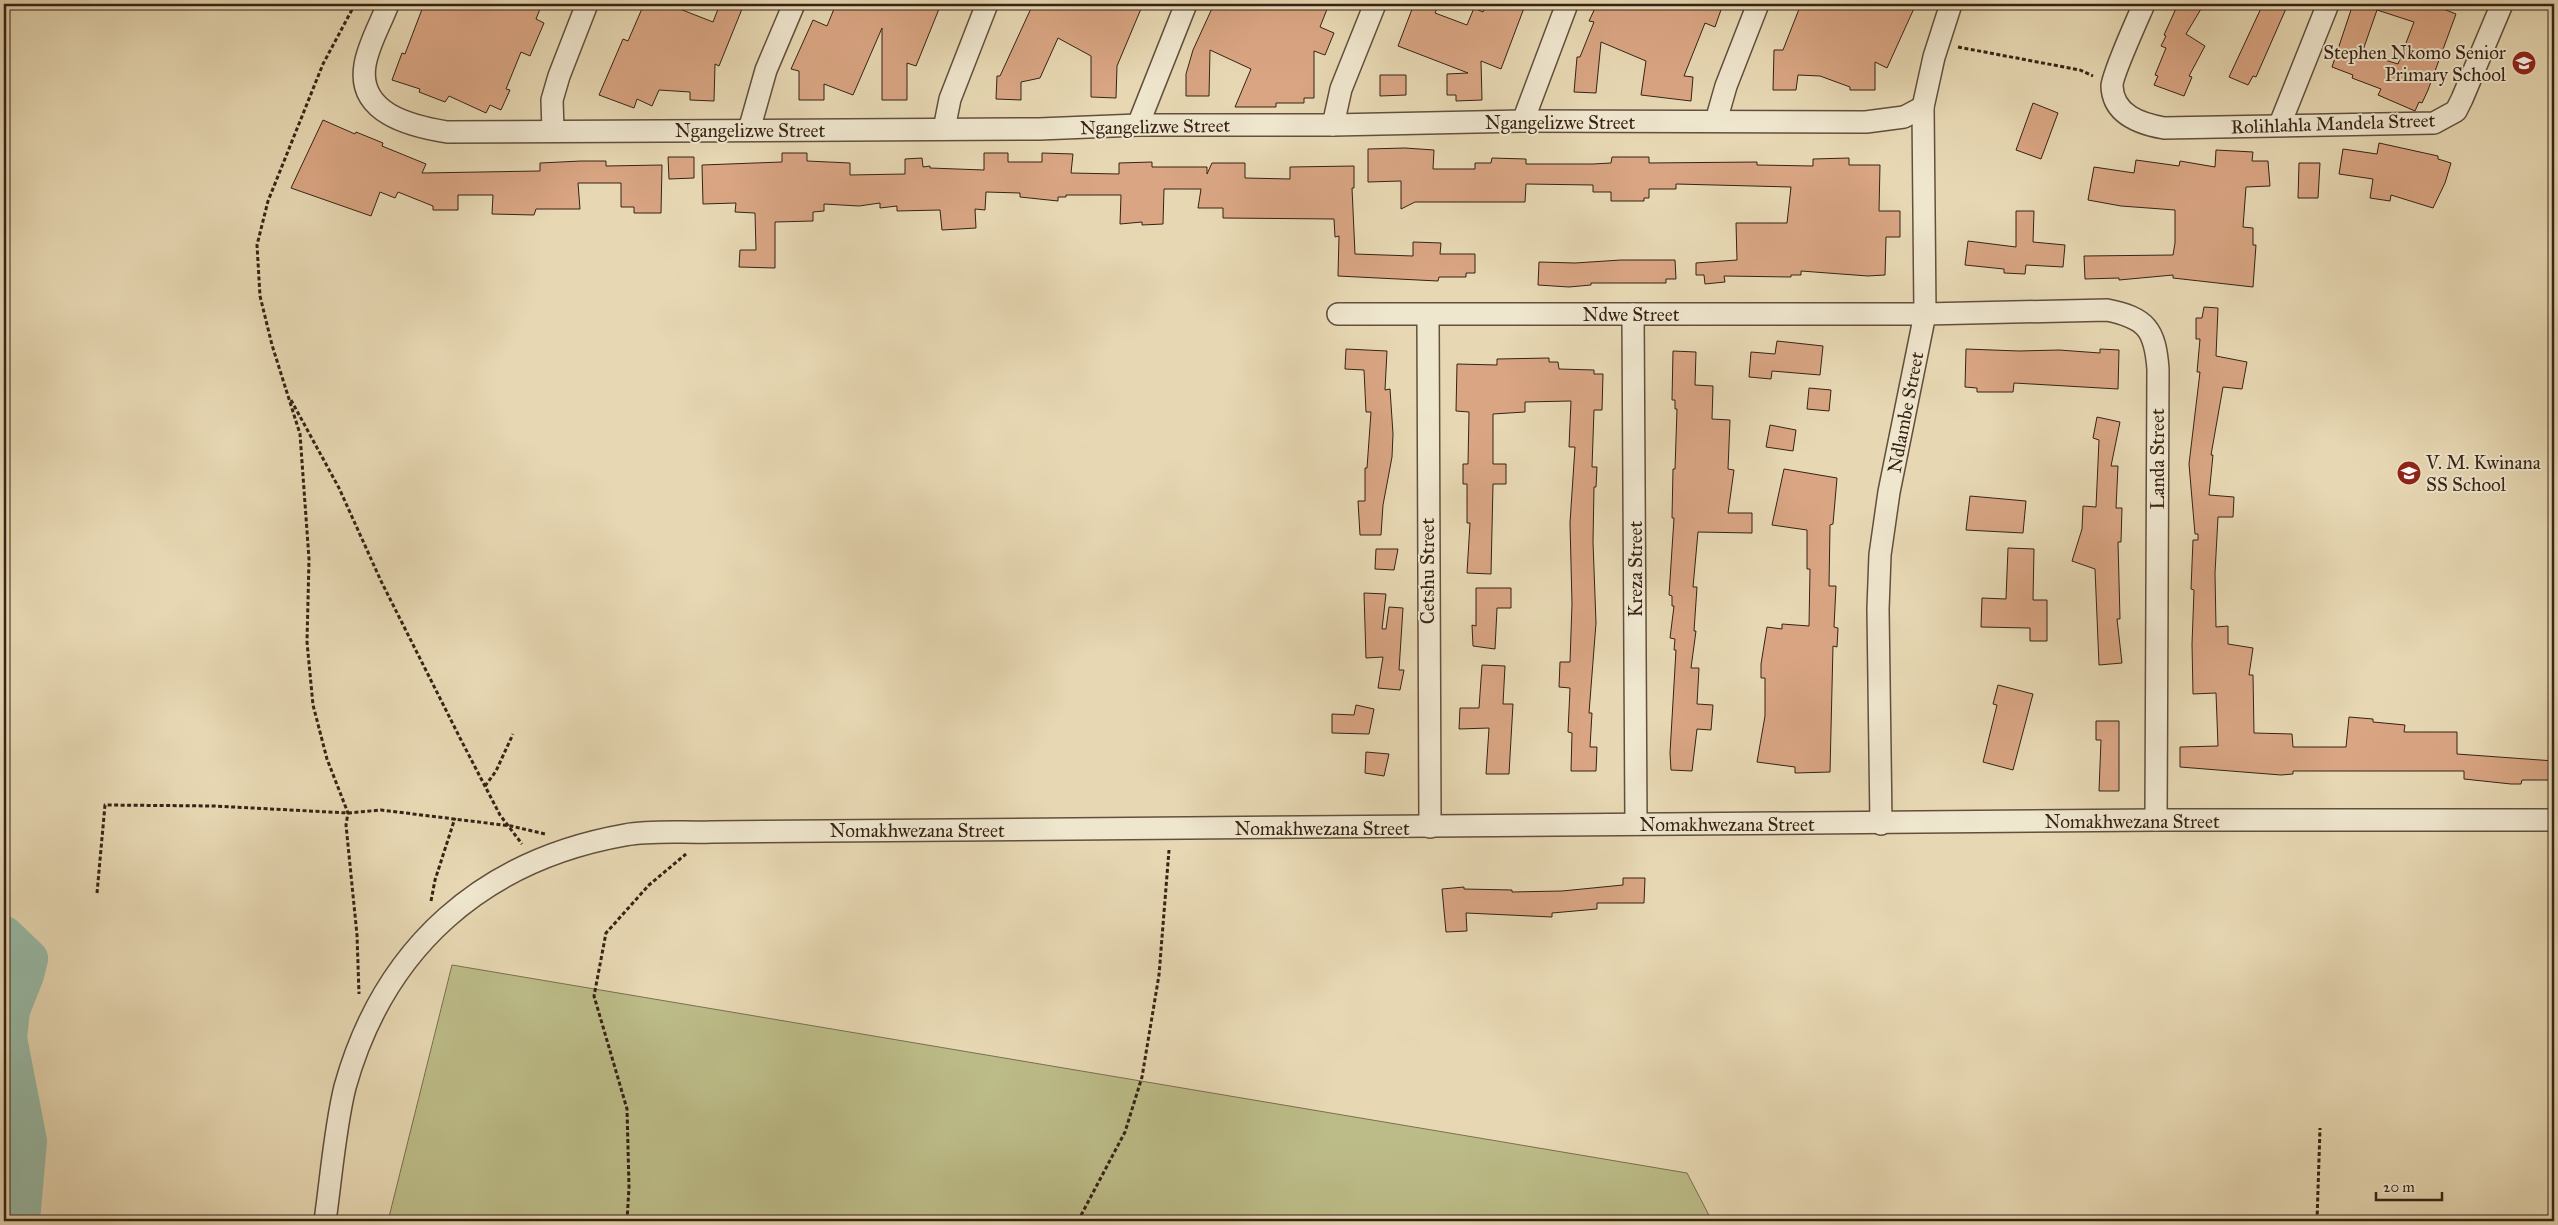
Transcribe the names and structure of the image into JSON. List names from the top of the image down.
{
  "streets": {
    "street": [
      "Ngangelizwe Street",
      "Rolihlahla Mandela Street",
      "Ndwe Street",
      "Ndlambe Street",
      "Landa Street",
      "Kreza Street",
      "Cetshu Street",
      "Nomakhwezana Street"
    ]
  },
  "crossings": [
    ["Ngangelizwe Street", "Ndlambe Street"],
    ["Ndwe Street", "Ndlambe Street"],
    ["Ndwe Street", "Landa Street"],
    ["Ndwe Street", "Kreza Street"],
    ["Ndwe Street", "Cetshu Street"],
    ["Ndlambe Street", "Landa Street"],
    ["Ndlambe Street", "Nomakhwezana Street"],
    ["Landa Street", "Nomakhwezana Street"],
    ["Kreza Street", "Nomakhwezana Street"],
    ["Cetshu Street", "Nomakhwezana Street"]
  ],
  "places": {
    "school or university": ["Stephen Nkomo Senior Primary School", "V. M. Kwinana SS School"]
  },
  "scale_bar": "20 m"
}
